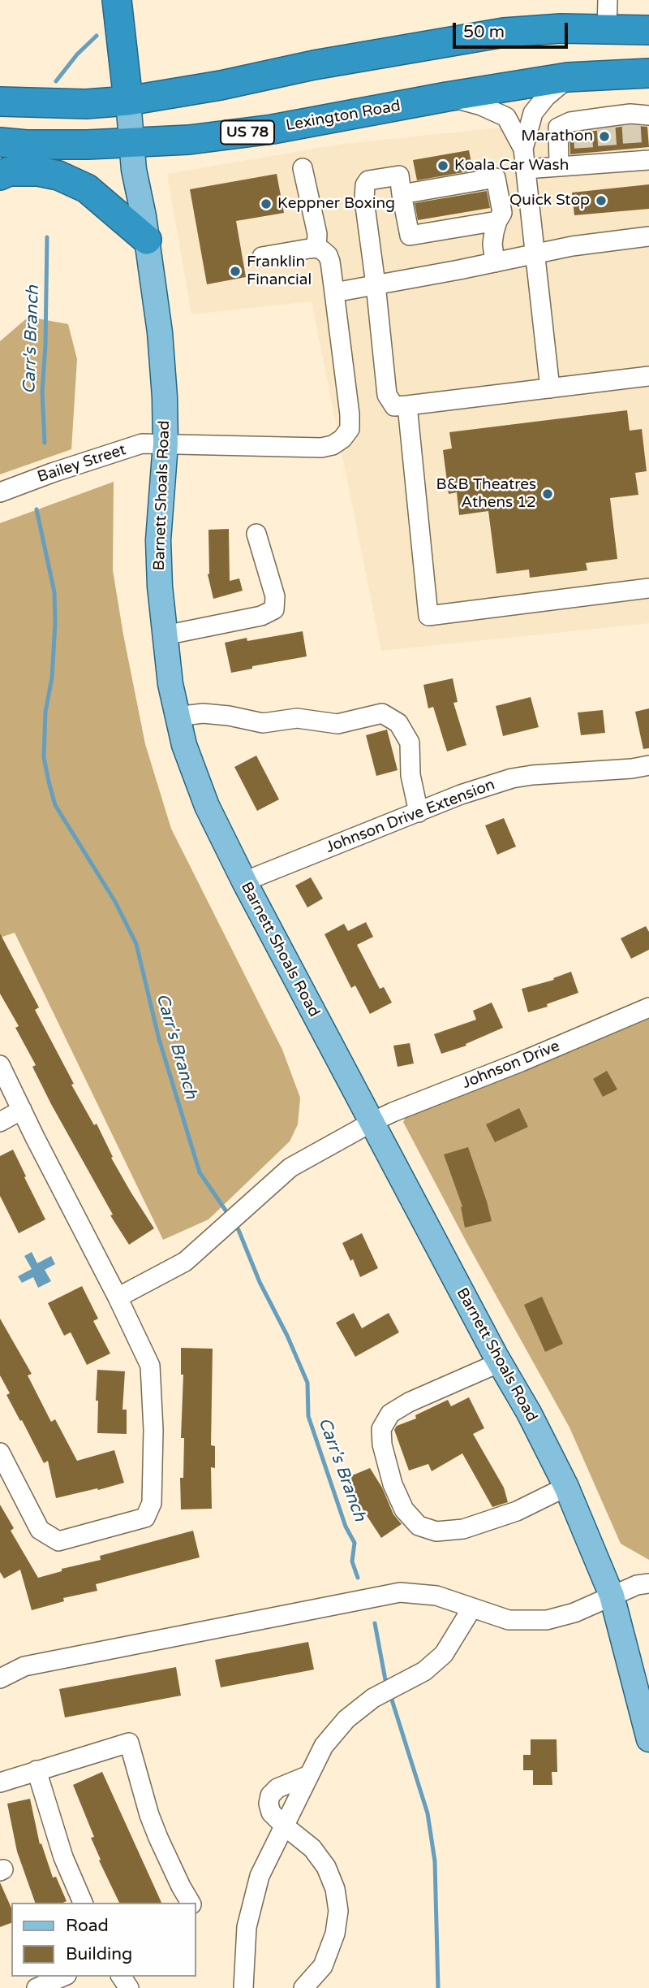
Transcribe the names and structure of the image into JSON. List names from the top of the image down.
{
  "streets": {
    "highway": ["Lexington Road", "US 78"],
    "main road": ["Barnett Shoals Road"],
    "street": ["Bailey Street", "Johnson Drive Extension", "Johnson Drive"]
  },
  "crossings": [
    ["Lexington Road", "Barnett Shoals Road"],
    ["Bailey Street", "Barnett Shoals Road"],
    ["Barnett Shoals Road", "Johnson Drive Extension"],
    ["Barnett Shoals Road", "Johnson Drive"]
  ],
  "water": ["Carr's Branch"],
  "places": [
    "Marathon",
    "Koala Car Wash",
    "Quick Stop",
    "Keppner Boxing",
    "Franklin Financial",
    "B&B Theatres Athens 12"
  ],
  "legend": ["Road", "Building"],
  "scale_bar": "50 m"
}
